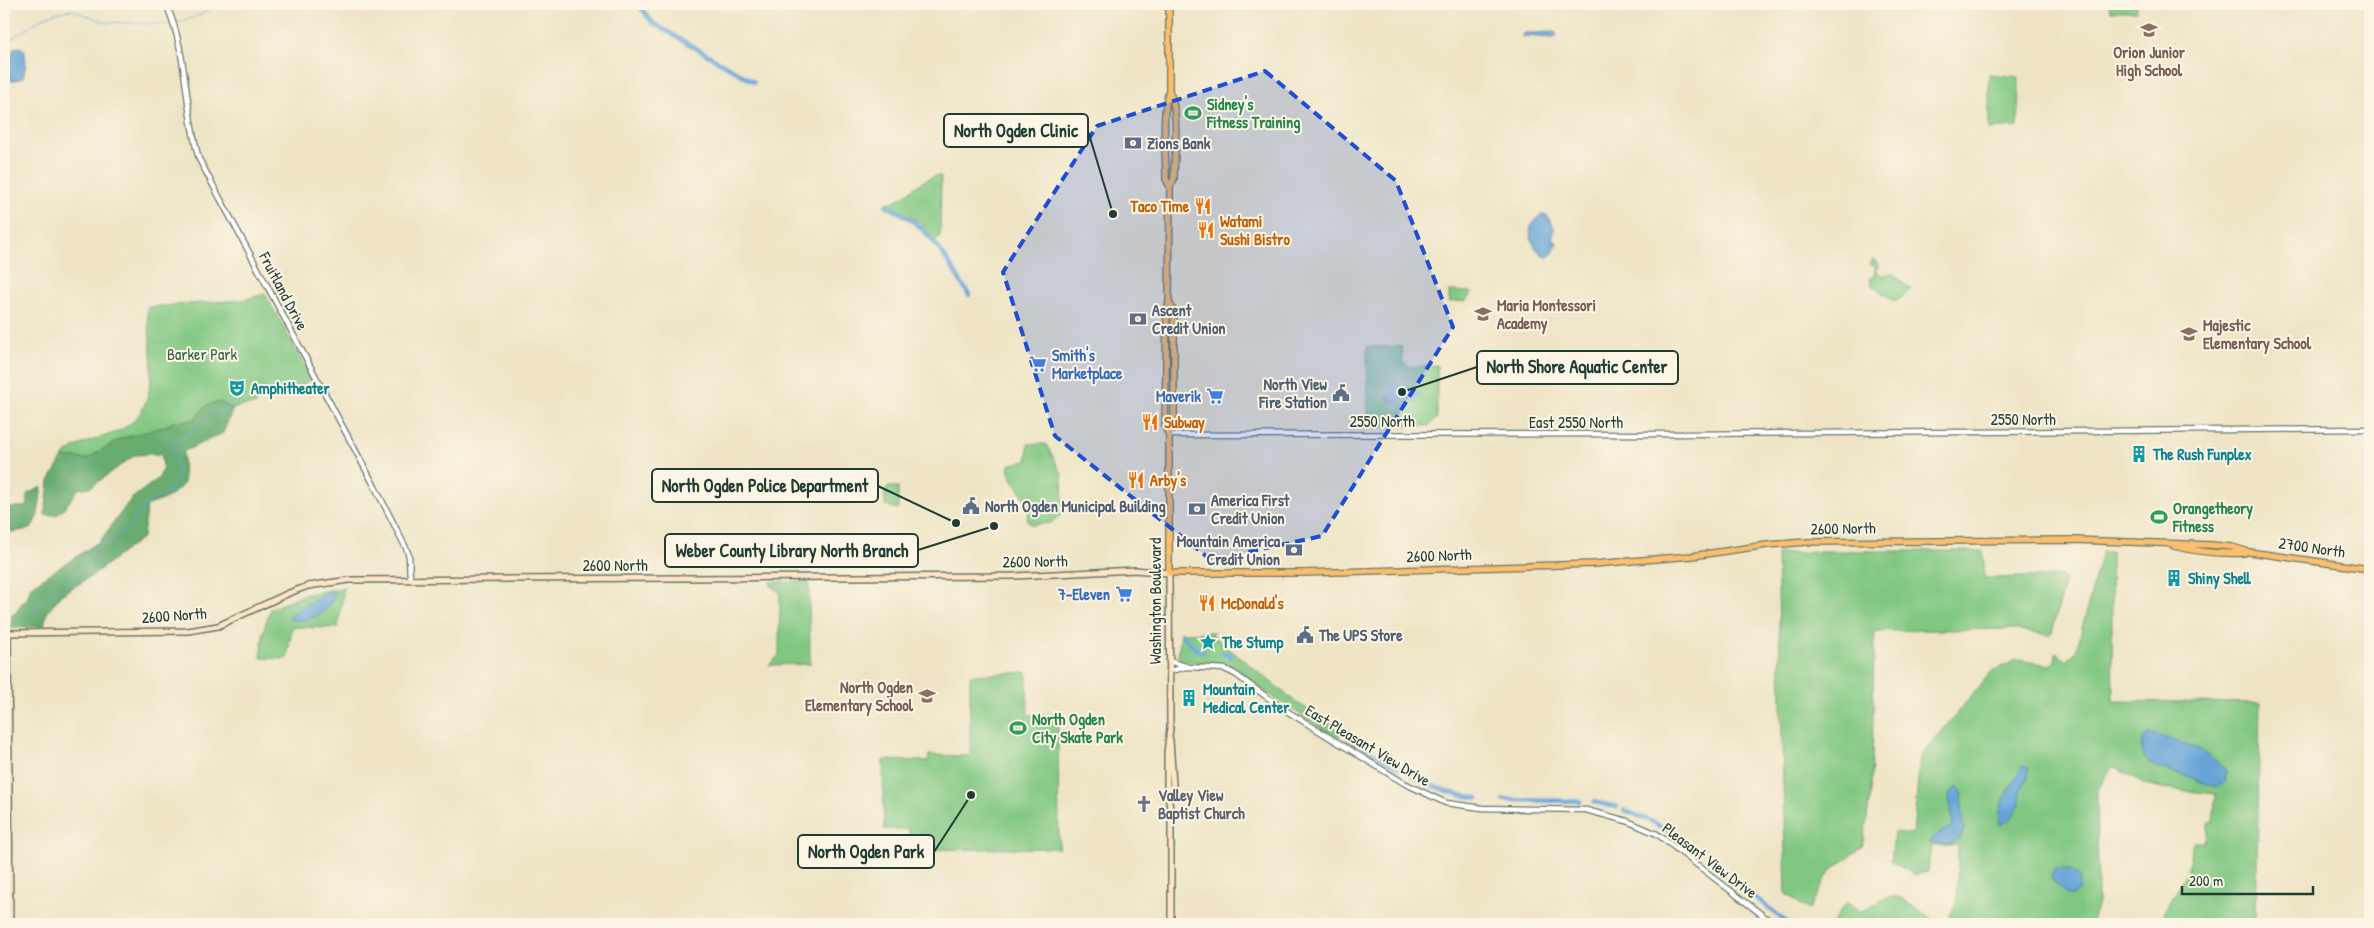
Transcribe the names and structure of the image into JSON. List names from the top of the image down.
{
  "streets": {
    "main road": ["2600 North", "2700 North", "Washington Boulevard"],
    "street": [
      "Fruitland Drive",
      "2550 North",
      "East 2550 North",
      "East Pleasant View Drive",
      "Pleasant View Drive"
    ]
  },
  "crossings": [
    ["Fruitland Drive", "2600 North"],
    ["2550 North", "East 2550 North"],
    ["2550 North", "Washington Boulevard"],
    ["2600 North", "2700 North"],
    ["2600 North", "Washington Boulevard"],
    ["Washington Boulevard", "East Pleasant View Drive"],
    ["East Pleasant View Drive", "Pleasant View Drive"]
  ],
  "parks": ["Barker Park"],
  "places": {
    "school or university": [
      "Orion Junior High School",
      "Maria Montessori Academy",
      "Majestic Elementary School",
      "North Ogden Elementary School"
    ],
    "sports": ["Sidney's Fitness Training", "Orangetheory Fitness", "North Ogden City Skate Park"],
    "bank": [
      "Zions Bank",
      "Ascent Credit Union",
      "America First Credit Union",
      "Mountain America Credit Union"
    ],
    "restaurant": [
      "Taco Time",
      "Watami Sushi Bistro",
      "Subway",
      "Arby's",
      "McDonald's"
    ],
    "other": [
      "North Ogden Clinic",
      "North Shore Aquatic Center",
      "North Ogden Police Department",
      "Weber County Library North Branch",
      "North Ogden Park"
    ],
    "supermarket": ["Smith's Marketplace", "Maverik", "7-Eleven"],
    "theatre": ["Amphitheater"],
    "public building": ["North View Fire Station", "North Ogden Municipal Building", "The UPS Store"],
    "building": ["The Rush Funplex", "Shiny Shell", "Mountain Medical Center"],
    "place": ["The Stump"],
    "church": ["Valley View Baptist Church"]
  },
  "scale_bar": "200 m"
}
